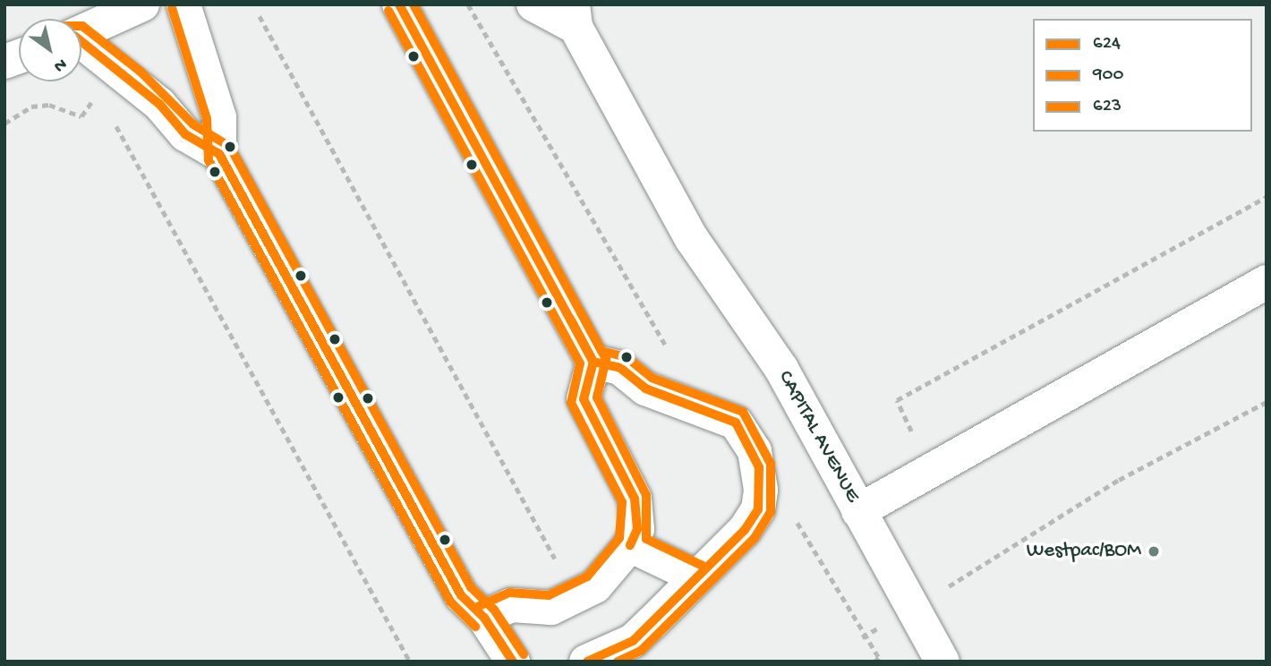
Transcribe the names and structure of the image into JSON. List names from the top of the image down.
{
  "streets": {
    "street": ["CAPITAL AVENUE"]
  },
  "places": ["Westpac/BOM"],
  "lines": ["transit line 624", "transit line 623", "transit line 900"],
  "legend": ["624", "900", "623"],
  "north": "bottom right"
}
